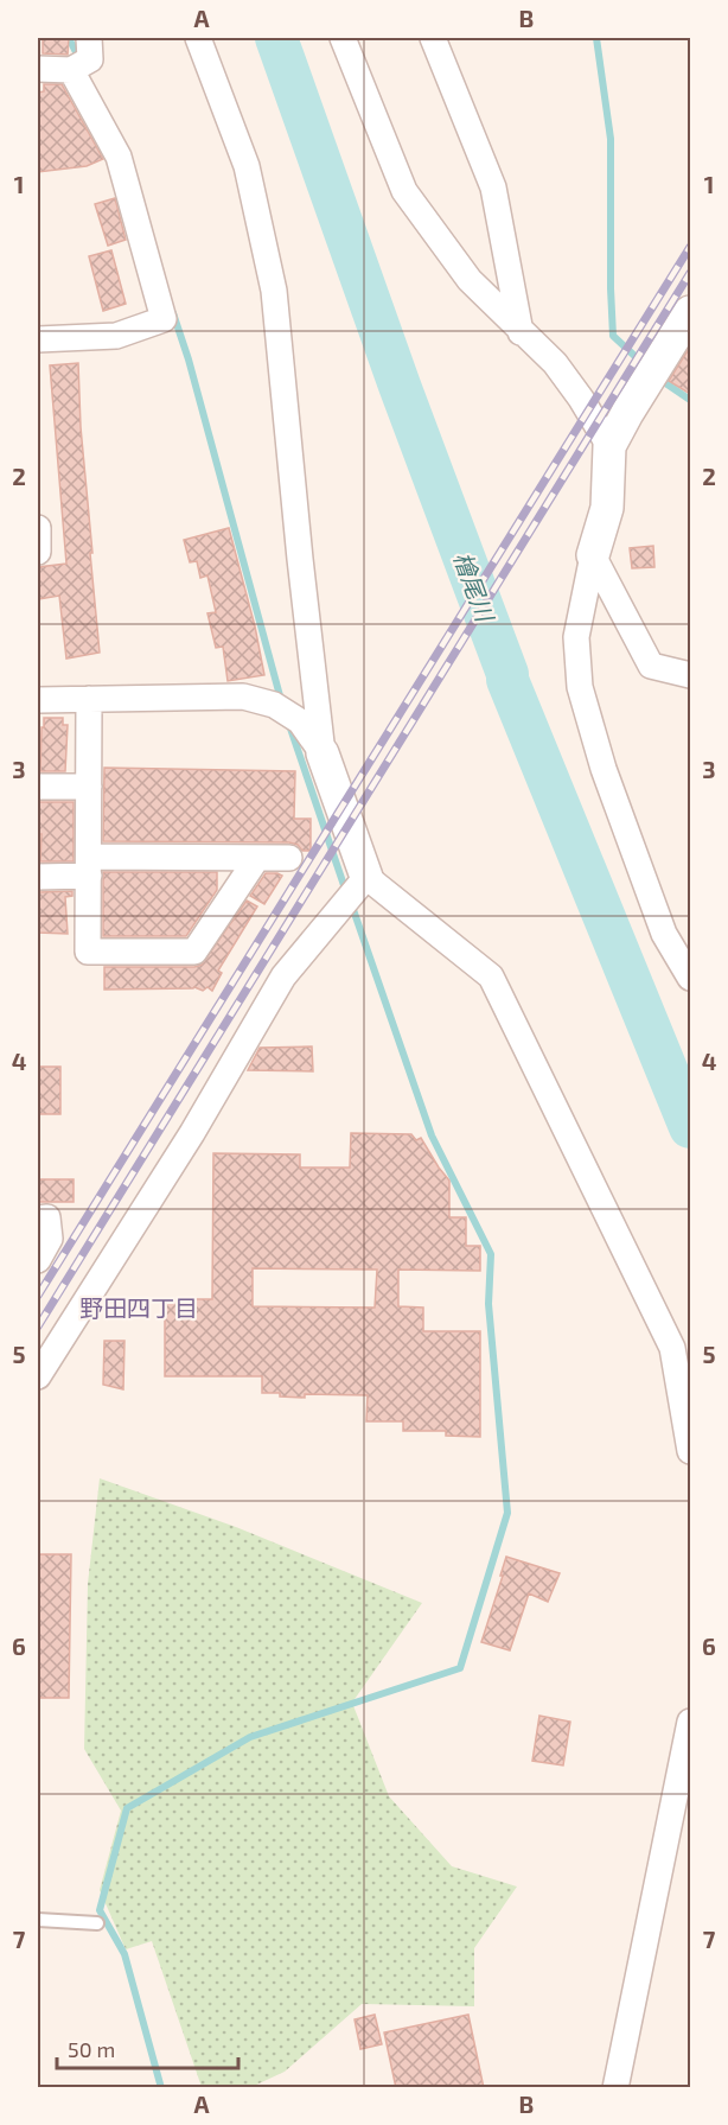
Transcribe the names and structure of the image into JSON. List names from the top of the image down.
{
  "districts": ["野田四丁目"],
  "water": ["檜尾川"],
  "scale_bar": "50 m",
  "grid": {
    "columns": ["A", "B"],
    "rows": [
      "1",
      "2",
      "3",
      "4",
      "5",
      "6",
      "7"
    ]
  }
}
